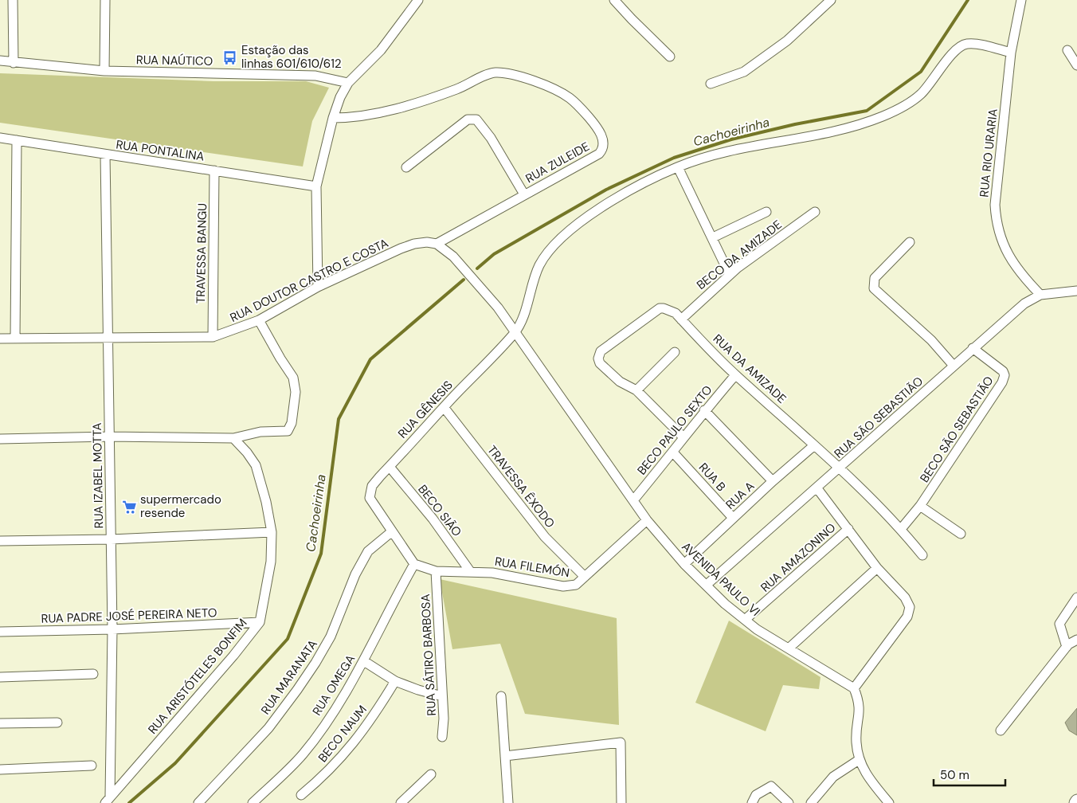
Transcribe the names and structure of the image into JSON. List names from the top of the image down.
{
  "streets": {
    "street": [
      "RUA NAÚTICO",
      "RUA PONTALINA",
      "RUA RIO URARIA",
      "RUA ZULEIDE",
      "TRAVESSA BANGU",
      "BECO DA AMIZADE",
      "RUA DOUTOR CASTRO E COSTA",
      "RUA DA AMIZADE",
      "RUA GÊNESIS",
      "RUA SÃO SEBASTIÃO",
      "BECO SÃO SEBASTIÃO",
      "BECO PAULO SEXTO",
      "RUA IZABEL MOTTA",
      "RUA B",
      "TRAVESSA ÊXODO",
      "RUA A",
      "BECO SIÃO",
      "RUA AMAZONINO",
      "RUA FILEMÓN",
      "AVENIDA PAULO VI",
      "RUA PADRE JOSÉ PEREIRA NETO",
      "RUA SÁTIRO BARBOSA",
      "RUA ARISTÓTELES BONFIM",
      "RUA MARANATA",
      "RUA OMEGA",
      "BECO NAUM"
    ]
  },
  "crossings": [
    ["RUA PONTALINA", "TRAVESSA BANGU"],
    ["RUA PONTALINA", "RUA IZABEL MOTTA"],
    ["RUA RIO URARIA", "RUA SÃO SEBASTIÃO"],
    ["RUA ZULEIDE", "RUA DOUTOR CASTRO E COSTA"],
    ["TRAVESSA BANGU", "RUA DOUTOR CASTRO E COSTA"],
    ["BECO DA AMIZADE", "RUA DA AMIZADE"],
    ["RUA DOUTOR CASTRO E COSTA", "RUA IZABEL MOTTA"],
    ["RUA DA AMIZADE", "RUA SÃO SEBASTIÃO"],
    ["RUA DA AMIZADE", "BECO PAULO SEXTO"],
    ["RUA DA AMIZADE", "RUA A"],
    ["RUA GÊNESIS", "TRAVESSA ÊXODO"],
    ["RUA GÊNESIS", "BECO SIÃO"],
    ["RUA GÊNESIS", "AVENIDA PAULO VI"],
    ["RUA GÊNESIS", "RUA MARANATA"],
    ["RUA SÃO SEBASTIÃO", "BECO SÃO SEBASTIÃO"],
    ["RUA SÃO SEBASTIÃO", "AVENIDA PAULO VI"],
    ["BECO PAULO SEXTO", "RUA B"],
    ["BECO PAULO SEXTO", "AVENIDA PAULO VI"],
    ["RUA IZABEL MOTTA", "RUA PADRE JOSÉ PEREIRA NETO"],
    ["RUA IZABEL MOTTA", "RUA ARISTÓTELES BONFIM"],
    ["RUA B", "RUA A"],
    ["TRAVESSA ÊXODO", "RUA FILEMÓN"],
    ["RUA A", "AVENIDA PAULO VI"],
    ["BECO SIÃO", "RUA FILEMÓN"],
    ["RUA AMAZONINO", "AVENIDA PAULO VI"],
    ["RUA FILEMÓN", "AVENIDA PAULO VI"],
    ["RUA FILEMÓN", "RUA SÁTIRO BARBOSA"],
    ["RUA FILEMÓN", "RUA OMEGA"],
    ["RUA PADRE JOSÉ PEREIRA NETO", "RUA ARISTÓTELES BONFIM"]
  ],
  "water": ["Cachoeirinha"],
  "places": {
    "bus stop": ["Estação das linhas 601/610/612"],
    "supermarket": ["supermercado resende"]
  },
  "scale_bar": "50 m"
}
